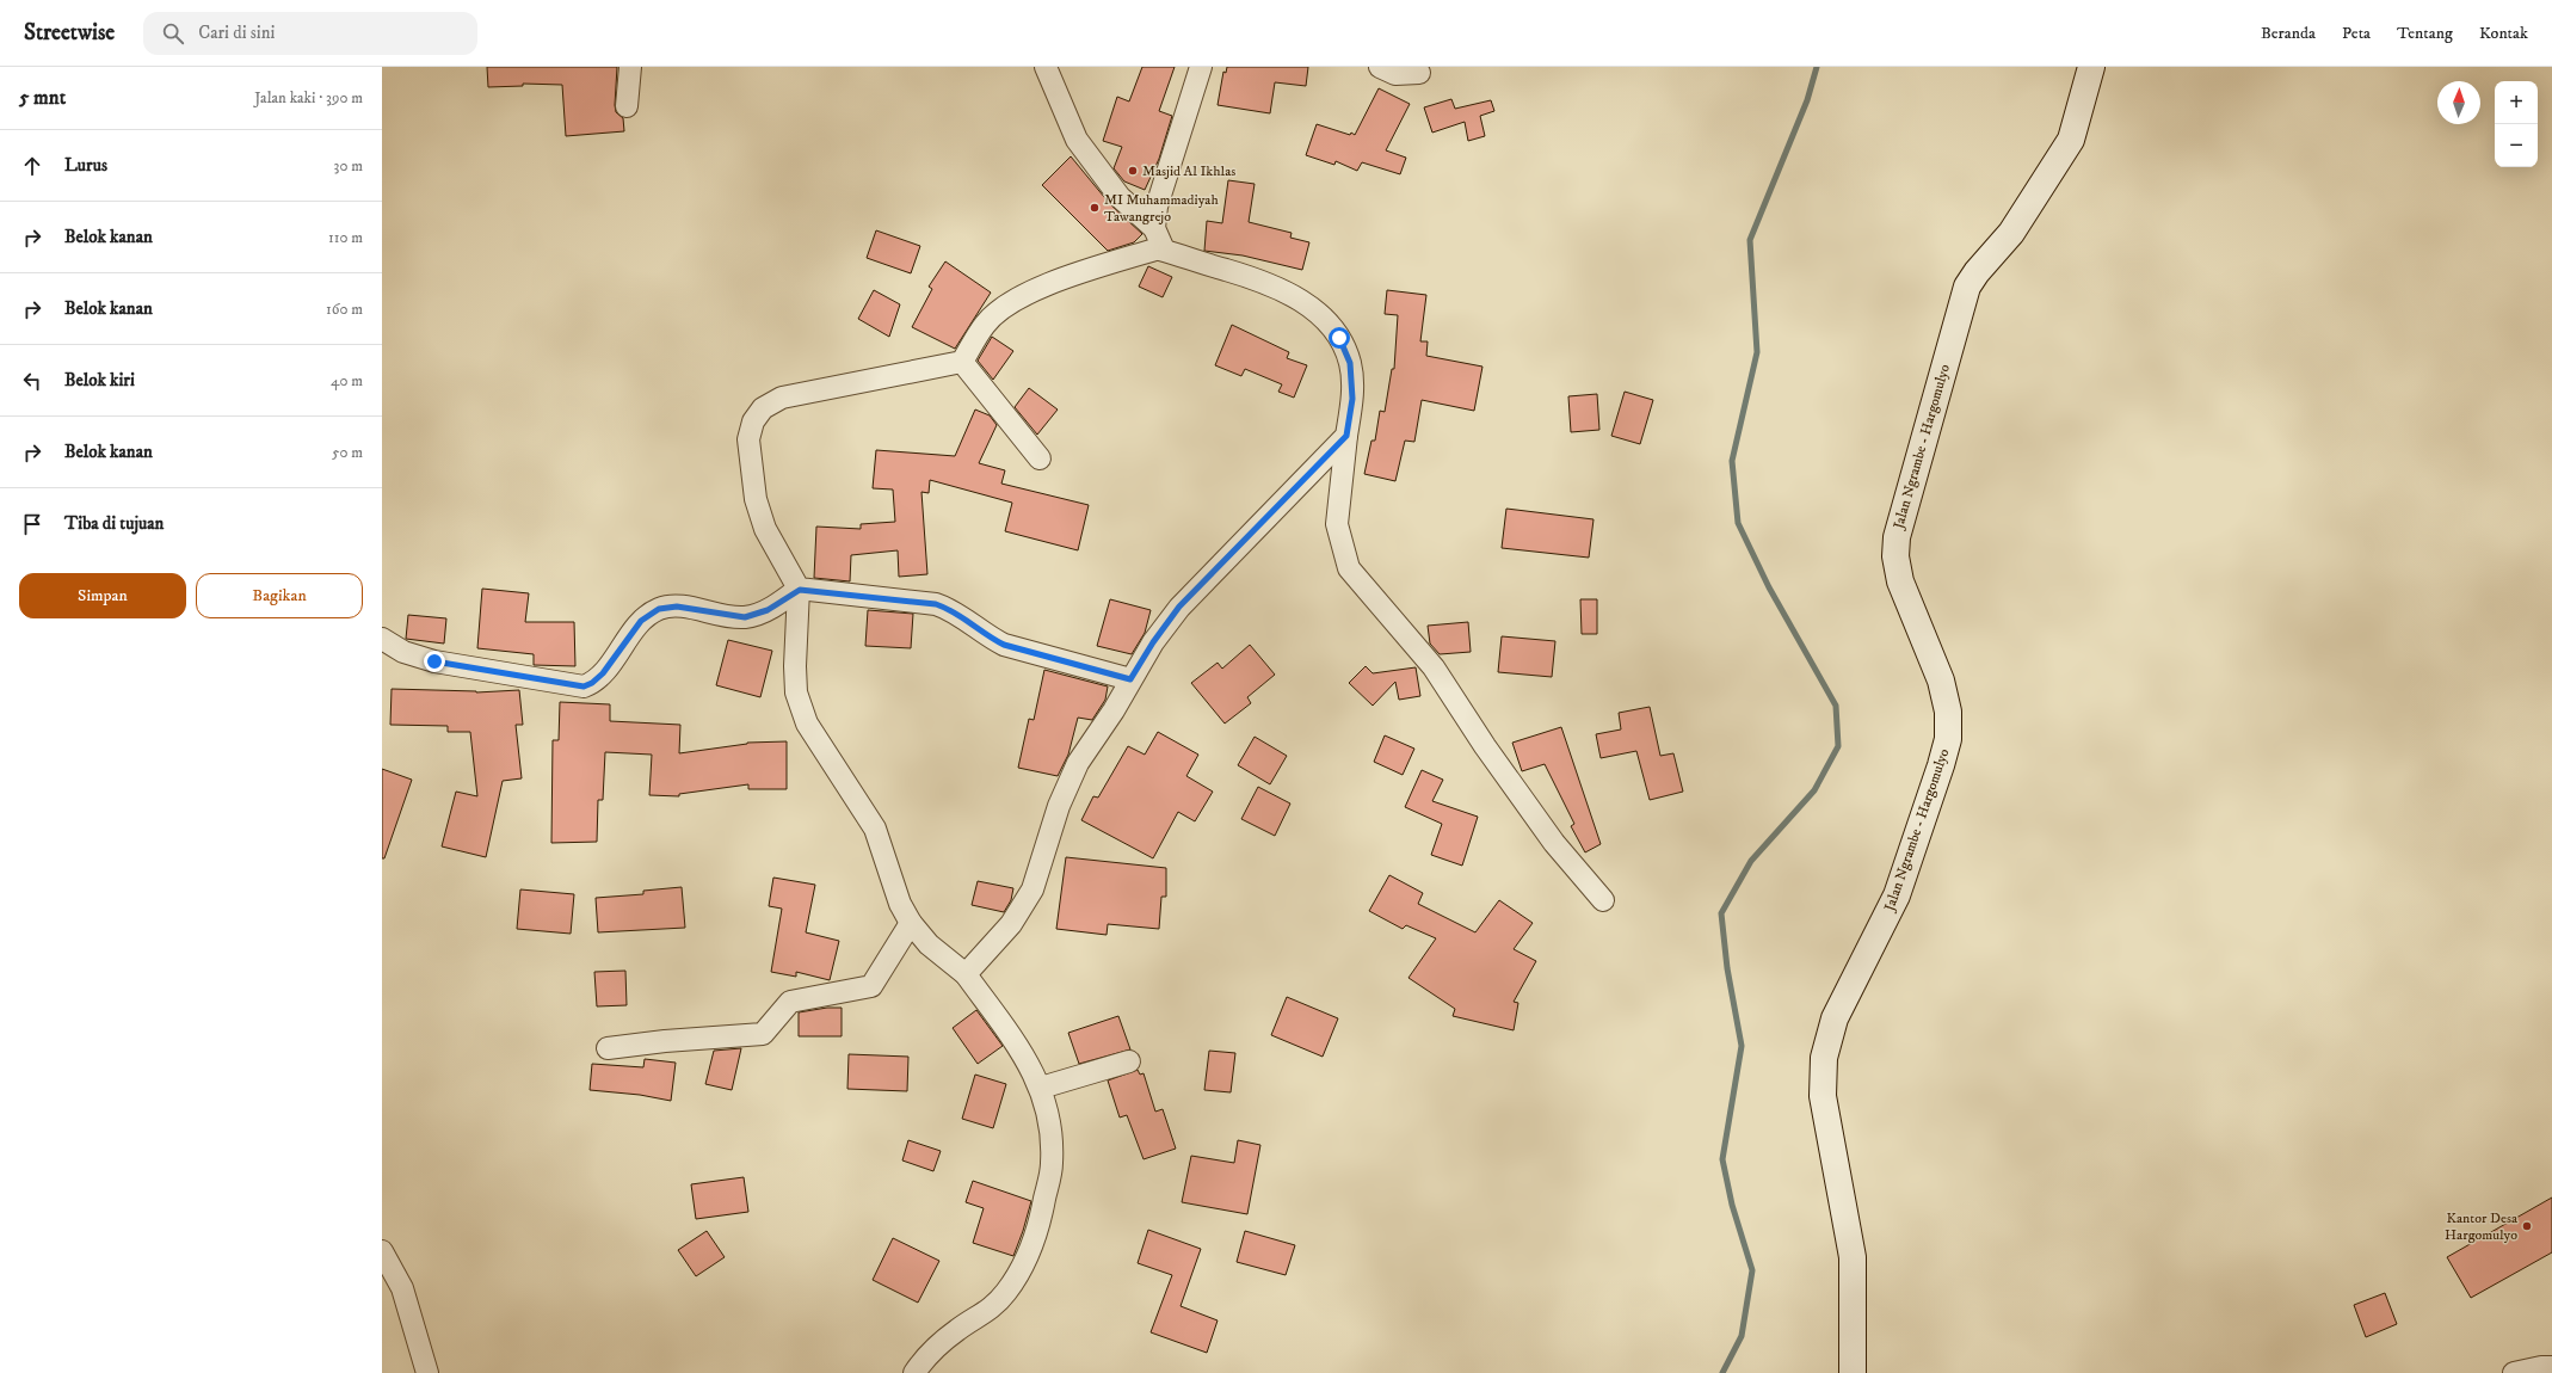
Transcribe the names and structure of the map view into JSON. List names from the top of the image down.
{
  "streets": {
    "main road": ["Jalan Ngrambe - Hargomulyo"]
  },
  "places": ["Masjid Al Ikhlas", "MI Muhammadiyah Tawangrejo", "Kantor Desa Hargomulyo"],
  "north": "top",
  "page": {
    "header": "Streetwise",
    "search": "Cari di sini",
    "nav": [
      "Beranda",
      "Peta",
      "Tentang",
      "Kontak"
    ],
    "heading": ["5 mnt", "Jalan kaki · 390 m"],
    "map_buttons": ["+", "−"],
    "list": [
      ["Lurus", "30 m"],
      ["Belok kanan", "110 m"],
      ["Belok kanan", "160 m"],
      ["Belok kiri", "40 m"],
      ["Belok kanan", "50 m"],
      "Tiba di tujuan"
    ],
    "buttons": ["Simpan", "Bagikan"]
  }
}
